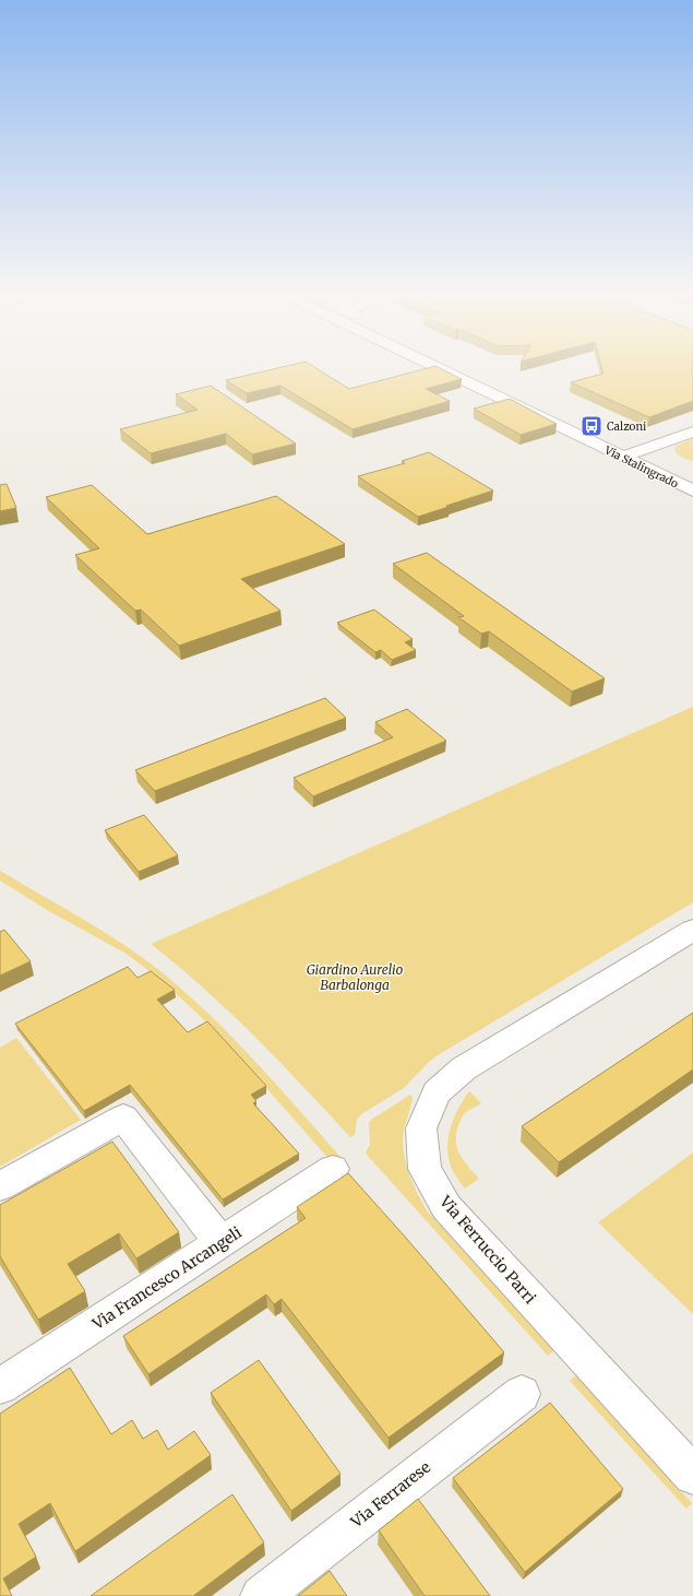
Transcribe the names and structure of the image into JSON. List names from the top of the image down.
{
  "streets": {
    "main road": [
      "Via Stalingrado",
      "Via Ferruccio Parri",
      "Via Francesco Arcangeli",
      "Via Ferrarese"
    ]
  },
  "parks": ["Giardino Aurelio Barbalonga"],
  "places": {
    "bus stop": ["Calzoni"]
  }
}
